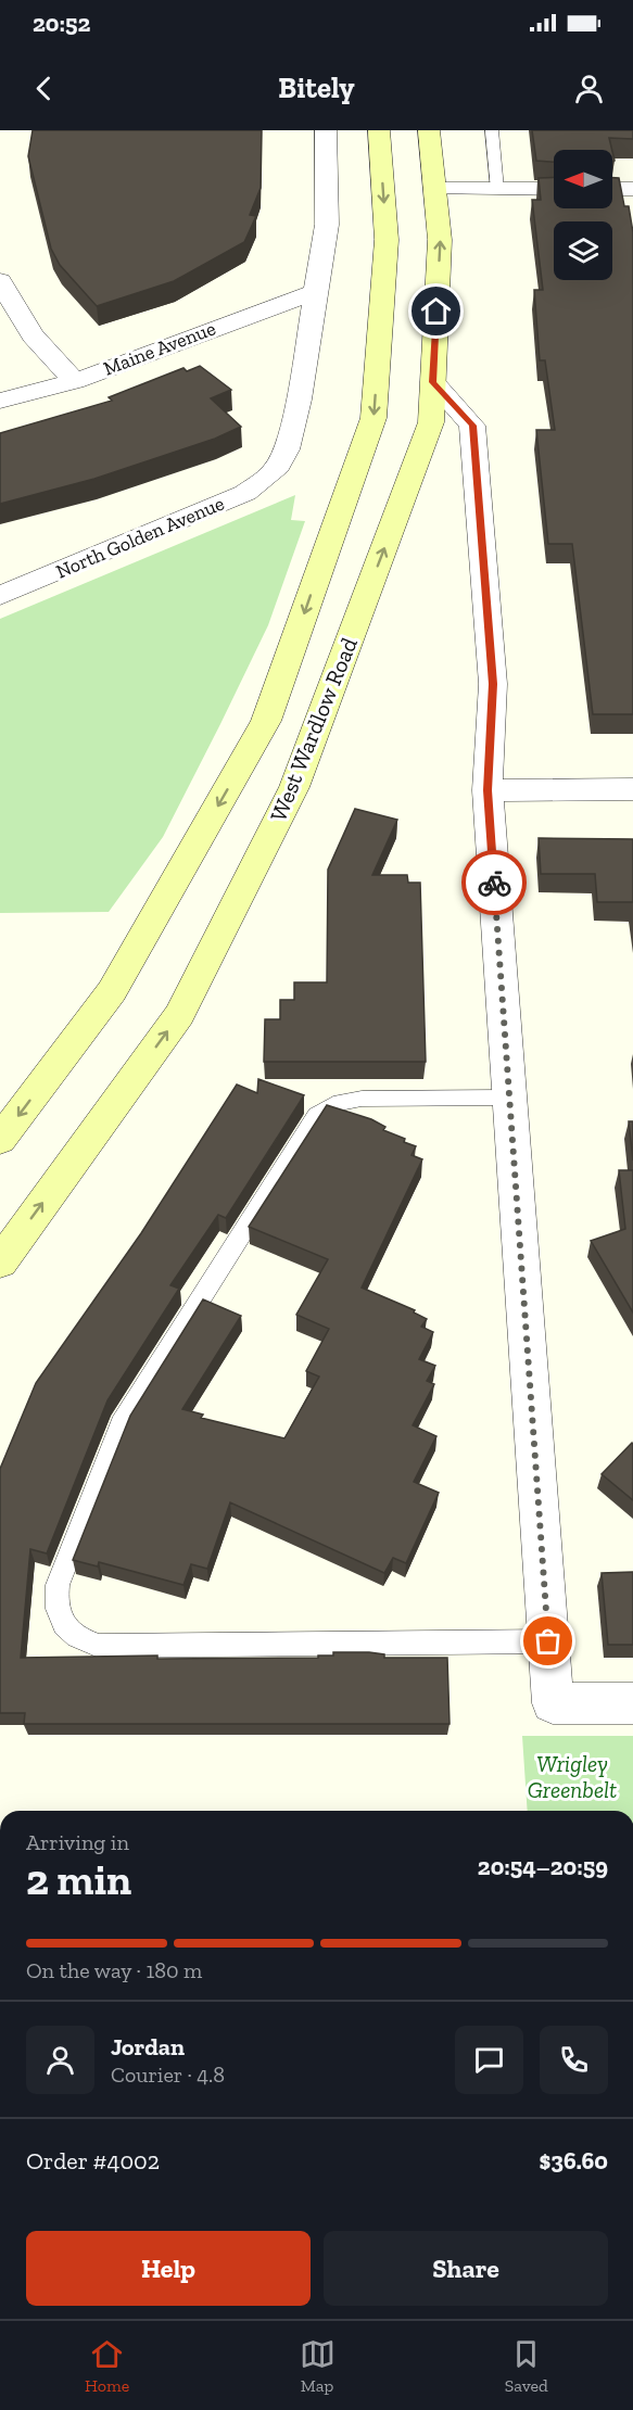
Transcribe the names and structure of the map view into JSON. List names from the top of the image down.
{
  "streets": {
    "main road": ["West Wardlow Road"],
    "street": ["Maine Avenue", "North Golden Avenue"]
  },
  "crossings": [
    ["Maine Avenue", "North Golden Avenue"]
  ],
  "parks": ["Wrigley Greenbelt"],
  "north": "left",
  "page": {
    "status": "20:52",
    "header": "Bitely",
    "heading": ["2 min", "Arriving in", "20:54–20:59"],
    "panel": [
      "Jordan",
      "Courier · 4.8",
      "Order #4002",
      "$36.60"
    ],
    "bar": "On the way · 180 m",
    "buttons": ["Help", "Share"],
    "tabs": ["Home", "Map", "Saved"]
  }
}
